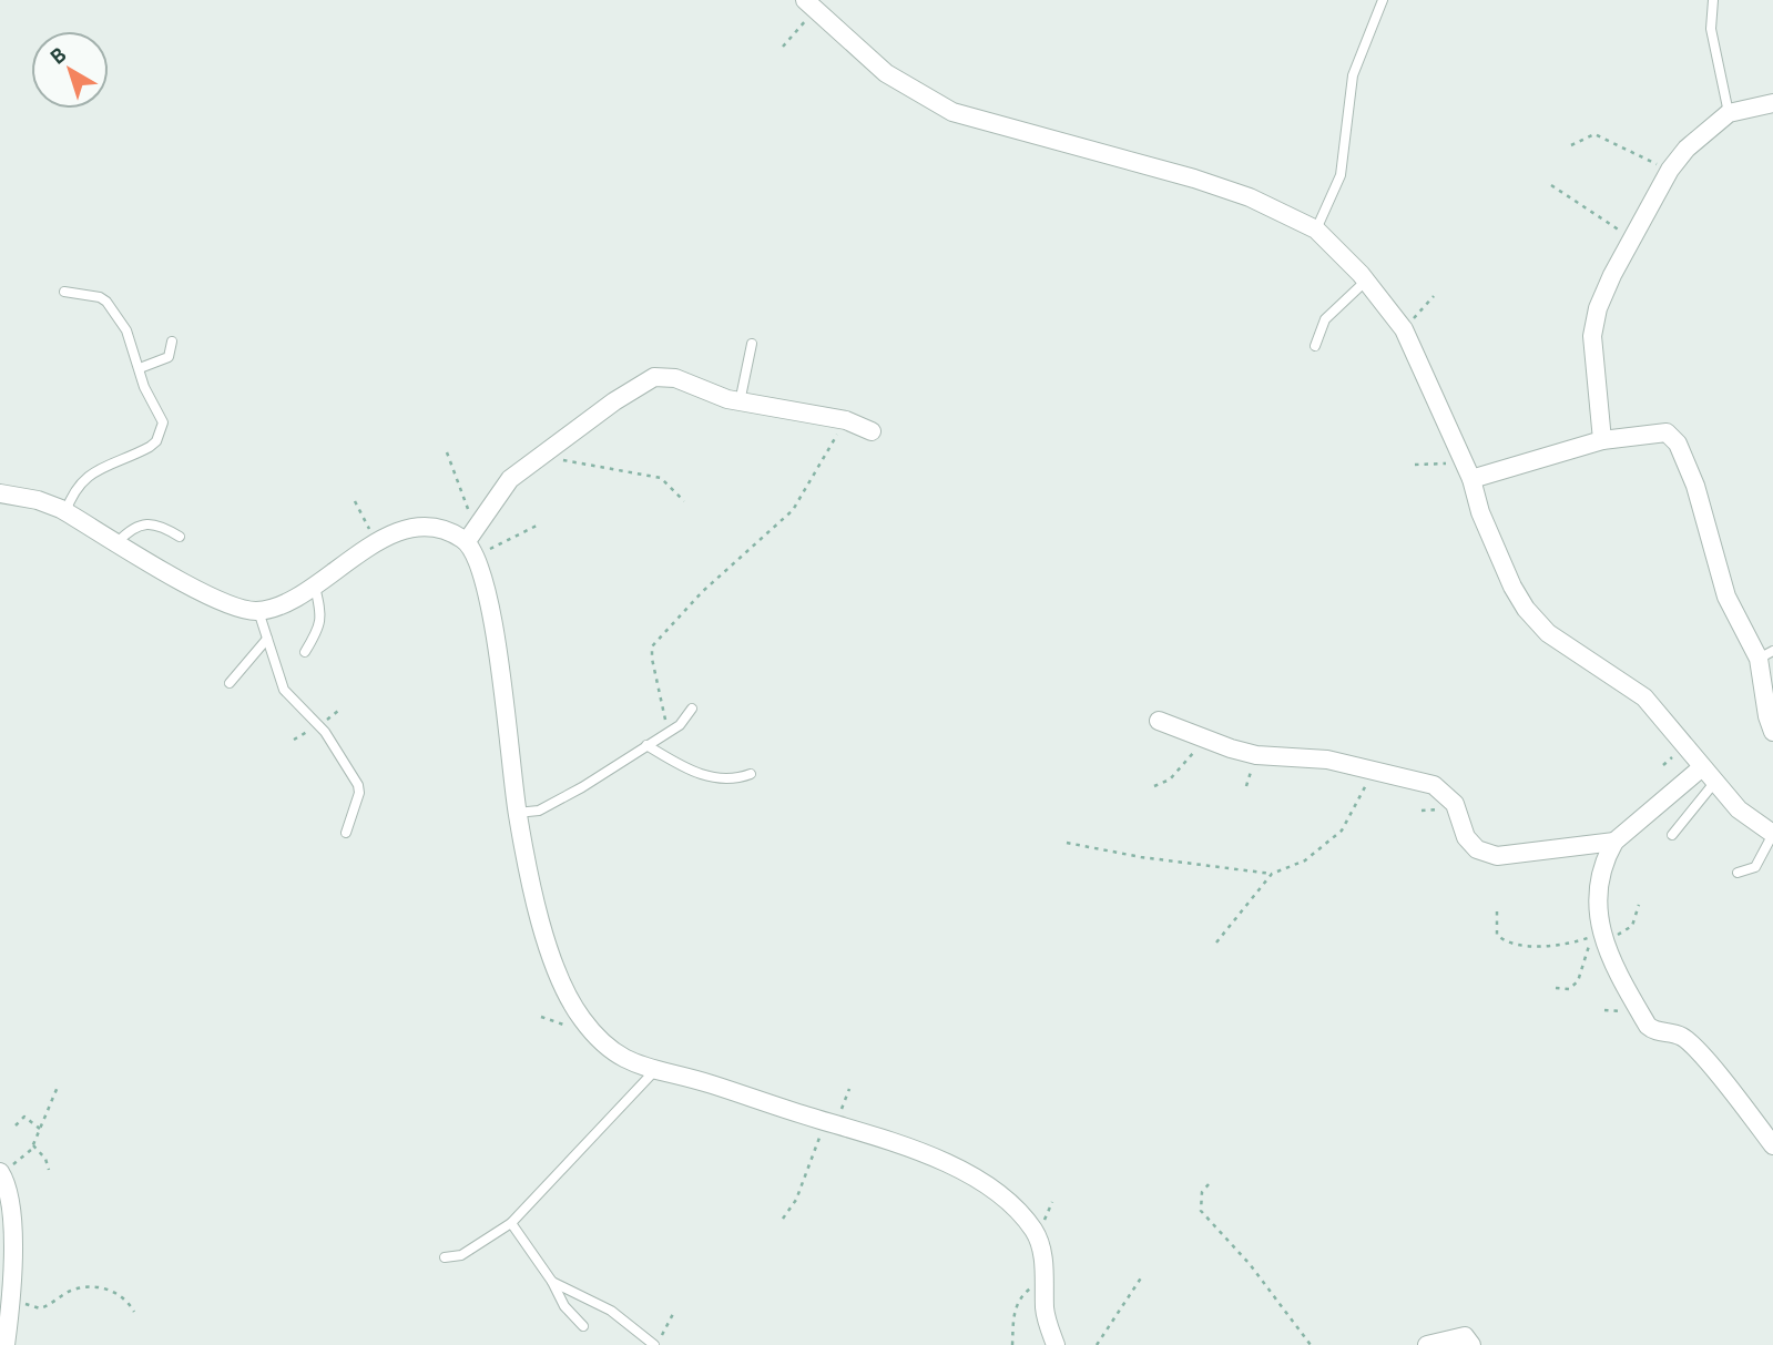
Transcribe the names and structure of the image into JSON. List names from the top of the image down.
{
  "north": "top left"
}
